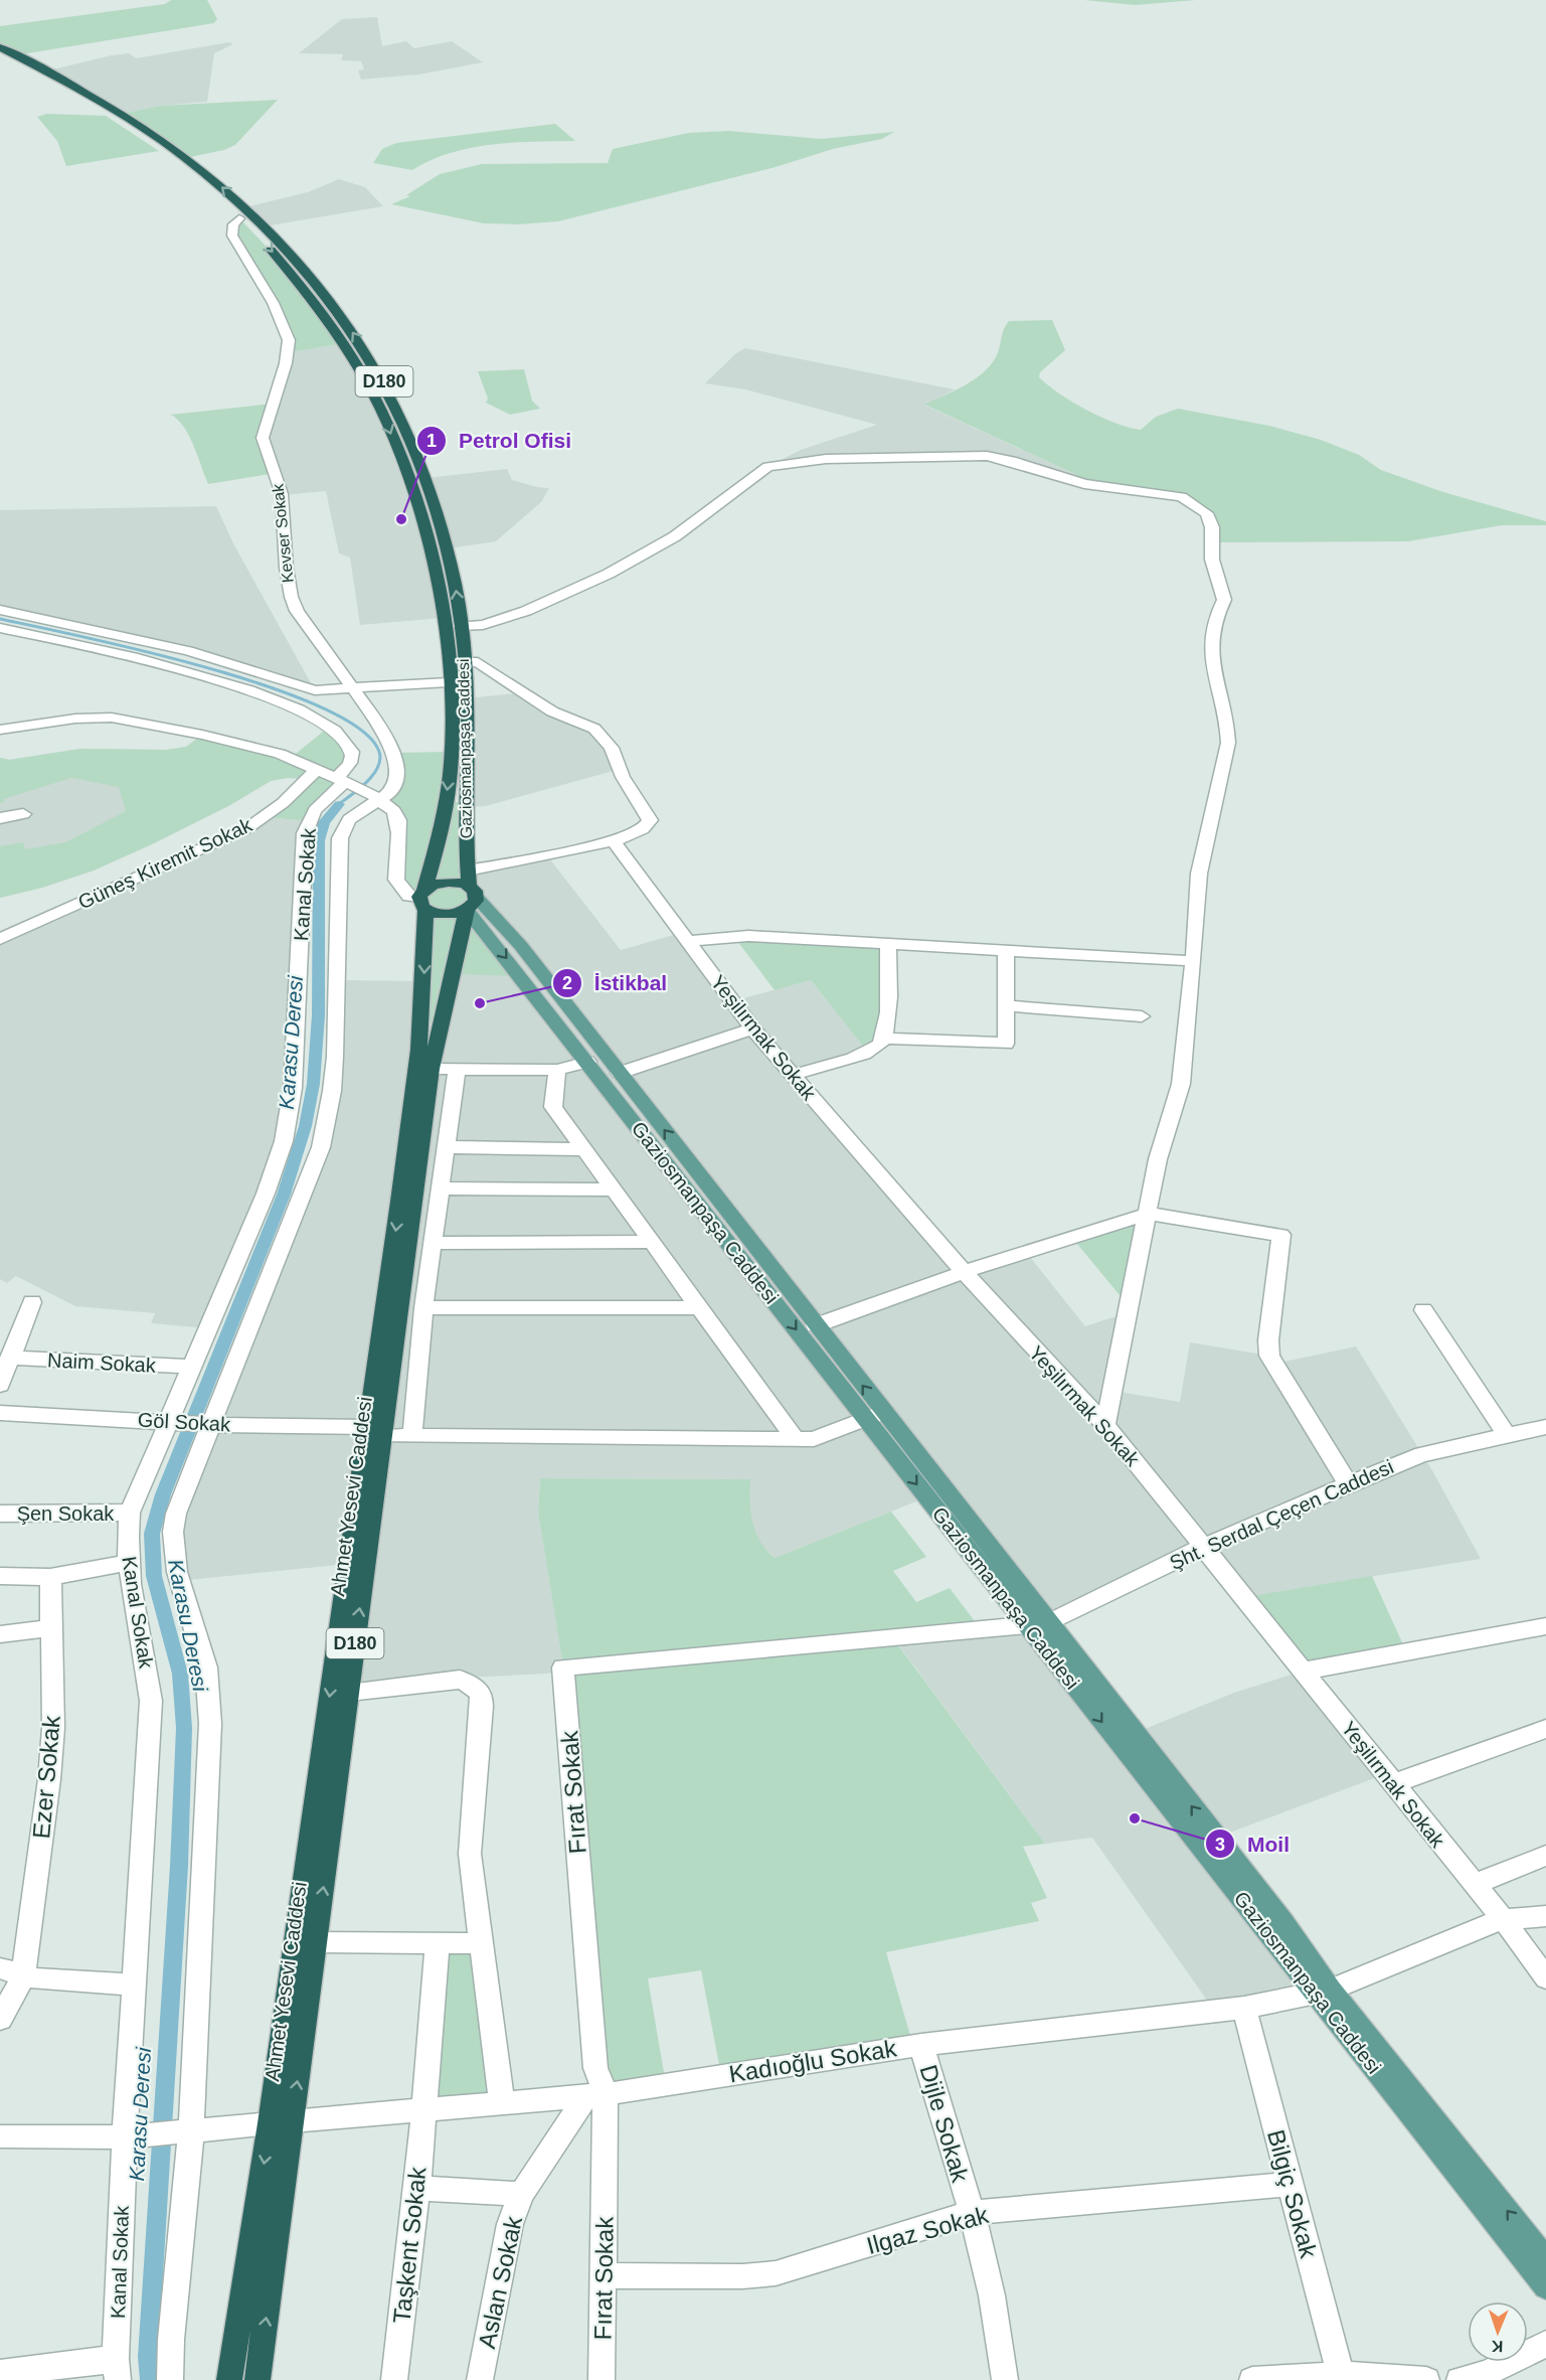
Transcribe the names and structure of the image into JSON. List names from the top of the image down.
{
  "streets": {
    "highway": ["D180", "Gaziosmanpaşa Caddesi", "Ahmet Yesevi Caddesi"],
    "street": [
      "Kevser Sokak",
      "Güneş Kiremit Sokak",
      "Kanal Sokak",
      "Yeşilırmak Sokak",
      "Naim Sokak",
      "Göl Sokak",
      "Şen Sokak",
      "Şht. Serdal Çeçen Caddesi",
      "Ezer Sokak",
      "Fırat Sokak",
      "Kadıoğlu Sokak",
      "Dijle Sokak",
      "Bilgiç Sokak",
      "Ilgaz Sokak",
      "Taşkent Sokak",
      "Aslan Sokak"
    ]
  },
  "crossings": [
    ["Kevser Sokak", "Gaziosmanpaşa Caddesi"],
    ["Gaziosmanpaşa Caddesi", "Göl Sokak"],
    ["Gaziosmanpaşa Caddesi", "Ahmet Yesevi Caddesi"],
    ["Gaziosmanpaşa Caddesi", "Şht. Serdal Çeçen Caddesi"],
    ["Gaziosmanpaşa Caddesi", "Fırat Sokak"],
    ["Gaziosmanpaşa Caddesi", "Kadıoğlu Sokak"],
    ["Kanal Sokak", "Naim Sokak"],
    ["Kanal Sokak", "Göl Sokak"],
    ["Kanal Sokak", "Şen Sokak"],
    ["Kanal Sokak", "Kadıoğlu Sokak"],
    ["Yeşilırmak Sokak", "Şht. Serdal Çeçen Caddesi"],
    ["Yeşilırmak Sokak", "Kadıoğlu Sokak"],
    ["Göl Sokak", "Ahmet Yesevi Caddesi"],
    ["Ahmet Yesevi Caddesi", "Kadıoğlu Sokak"],
    ["Şht. Serdal Çeçen Caddesi", "Fırat Sokak"],
    ["Fırat Sokak", "Kadıoğlu Sokak"],
    ["Fırat Sokak", "Ilgaz Sokak"],
    ["Fırat Sokak", "Aslan Sokak"],
    ["Kadıoğlu Sokak", "Dijle Sokak"],
    ["Kadıoğlu Sokak", "Bilgiç Sokak"],
    ["Kadıoğlu Sokak", "Taşkent Sokak"],
    ["Kadıoğlu Sokak", "Aslan Sokak"],
    ["Dijle Sokak", "Ilgaz Sokak"],
    ["Bilgiç Sokak", "Ilgaz Sokak"]
  ],
  "water": ["Karasu Deresi"],
  "places": ["Petrol Ofisi", "İstikbal", "Moil"],
  "north": "bottom"
}
